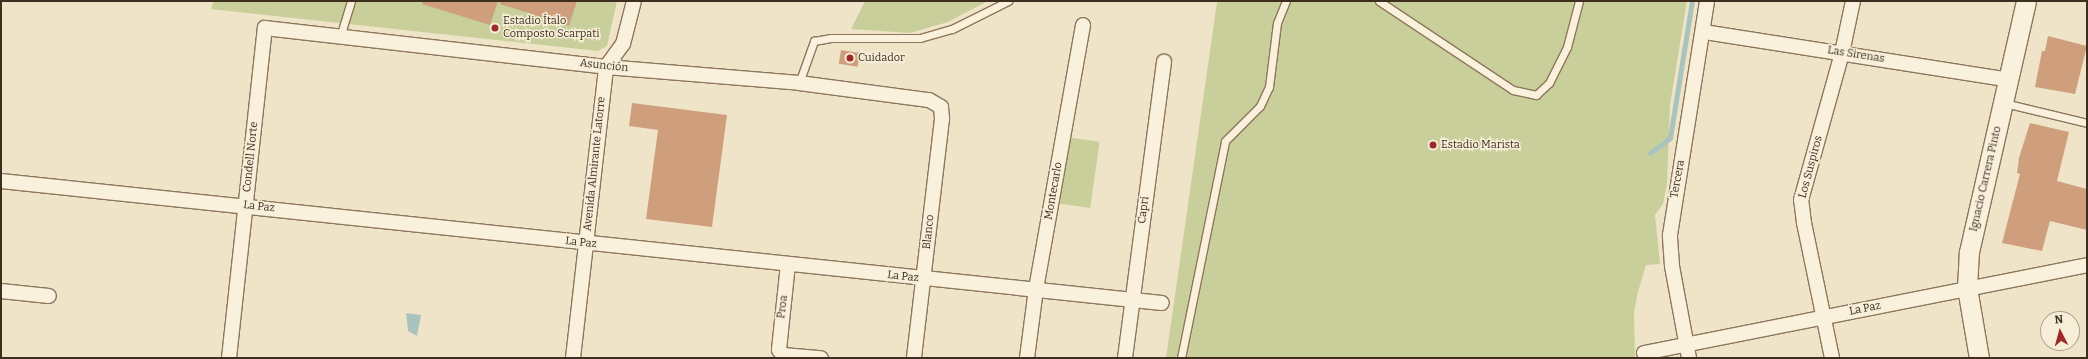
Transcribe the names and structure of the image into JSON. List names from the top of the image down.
{
  "streets": {
    "street": [
      "Las Sirenas",
      "Asunción",
      "Condell Norte",
      "Avenida Almirante Latorre",
      "Los Suspiros",
      "Tercera",
      "Ignacio Carrera Pinto",
      "Montecarlo",
      "La Paz",
      "Capri",
      "Blanco",
      "Proa"
    ]
  },
  "crossings": [
    ["Las Sirenas", "Los Suspiros"],
    ["Las Sirenas", "Tercera"],
    ["Las Sirenas", "Ignacio Carrera Pinto"],
    ["Asunción", "Condell Norte"],
    ["Asunción", "Avenida Almirante Latorre"],
    ["Asunción", "Blanco"],
    ["Condell Norte", "La Paz"],
    ["Avenida Almirante Latorre", "La Paz"],
    ["Los Suspiros", "La Paz"],
    ["Tercera", "La Paz"],
    ["Ignacio Carrera Pinto", "La Paz"],
    ["Montecarlo", "La Paz"],
    ["La Paz", "Capri"],
    ["La Paz", "Blanco"],
    ["La Paz", "Proa"]
  ],
  "places": ["Estadio Ítalo Composto Scarpati", "Cuidador", "Estadio Marista"],
  "north": "top"
}
